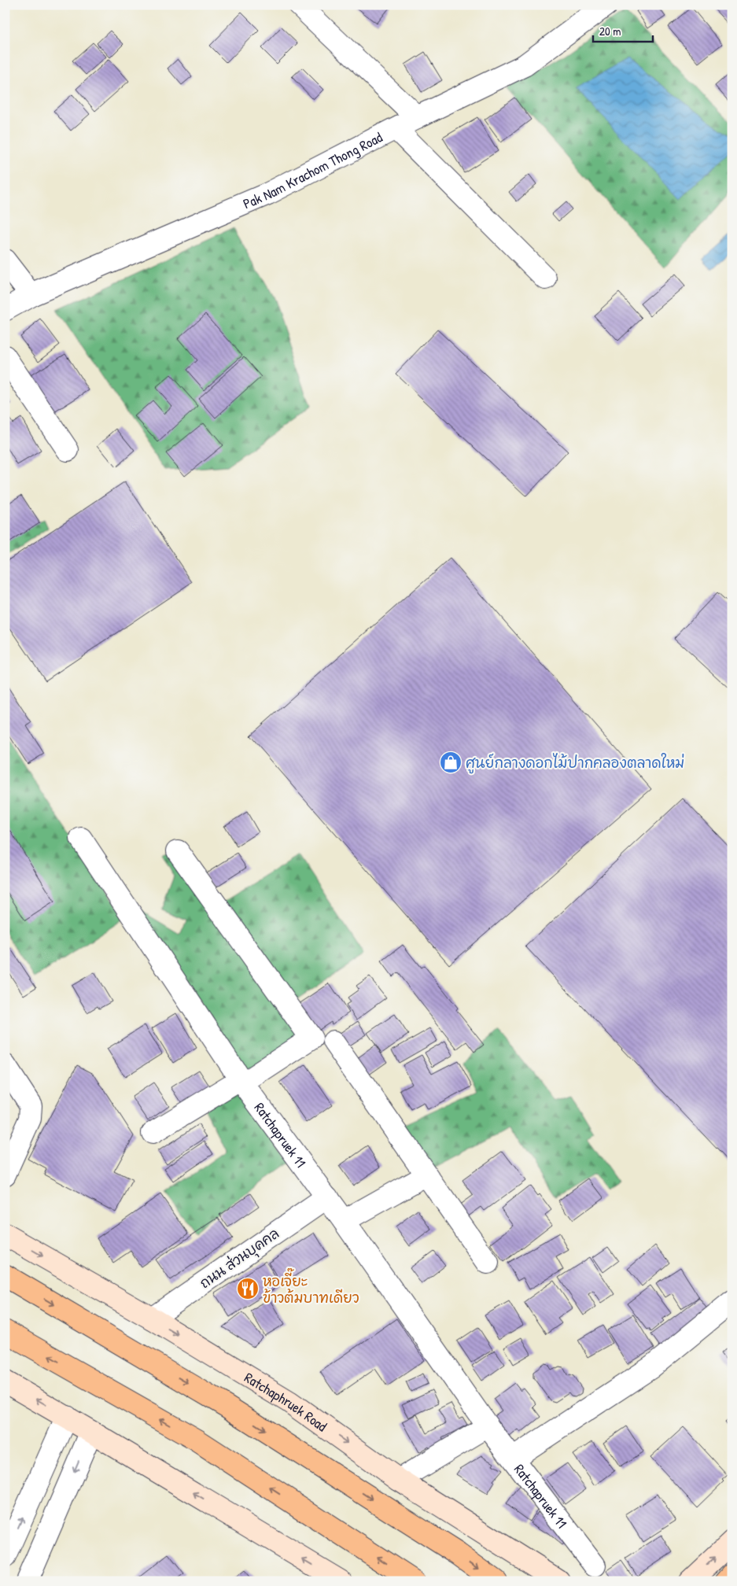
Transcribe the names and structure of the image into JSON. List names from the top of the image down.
{
  "streets": {
    "main road": ["Ratchaphruek Road"],
    "street": ["Pak Nam Krachom Thong Road", "Ratchapruek 11", "ถนน ส่วนบุคคล"]
  },
  "crossings": [
    ["Ratchapruek 11", "ถนน ส่วนบุคคล"],
    ["ถนน ส่วนบุคคล", "Ratchaphruek Road"]
  ],
  "places": {
    "shop": ["ศูนย์กลางดอกไม้ปากคลองตลาดใหม่"],
    "restaurant": ["หอเจี๊ยะ ข้าวต้มบาทเดียว"]
  },
  "scale_bar": "20 m"
}
